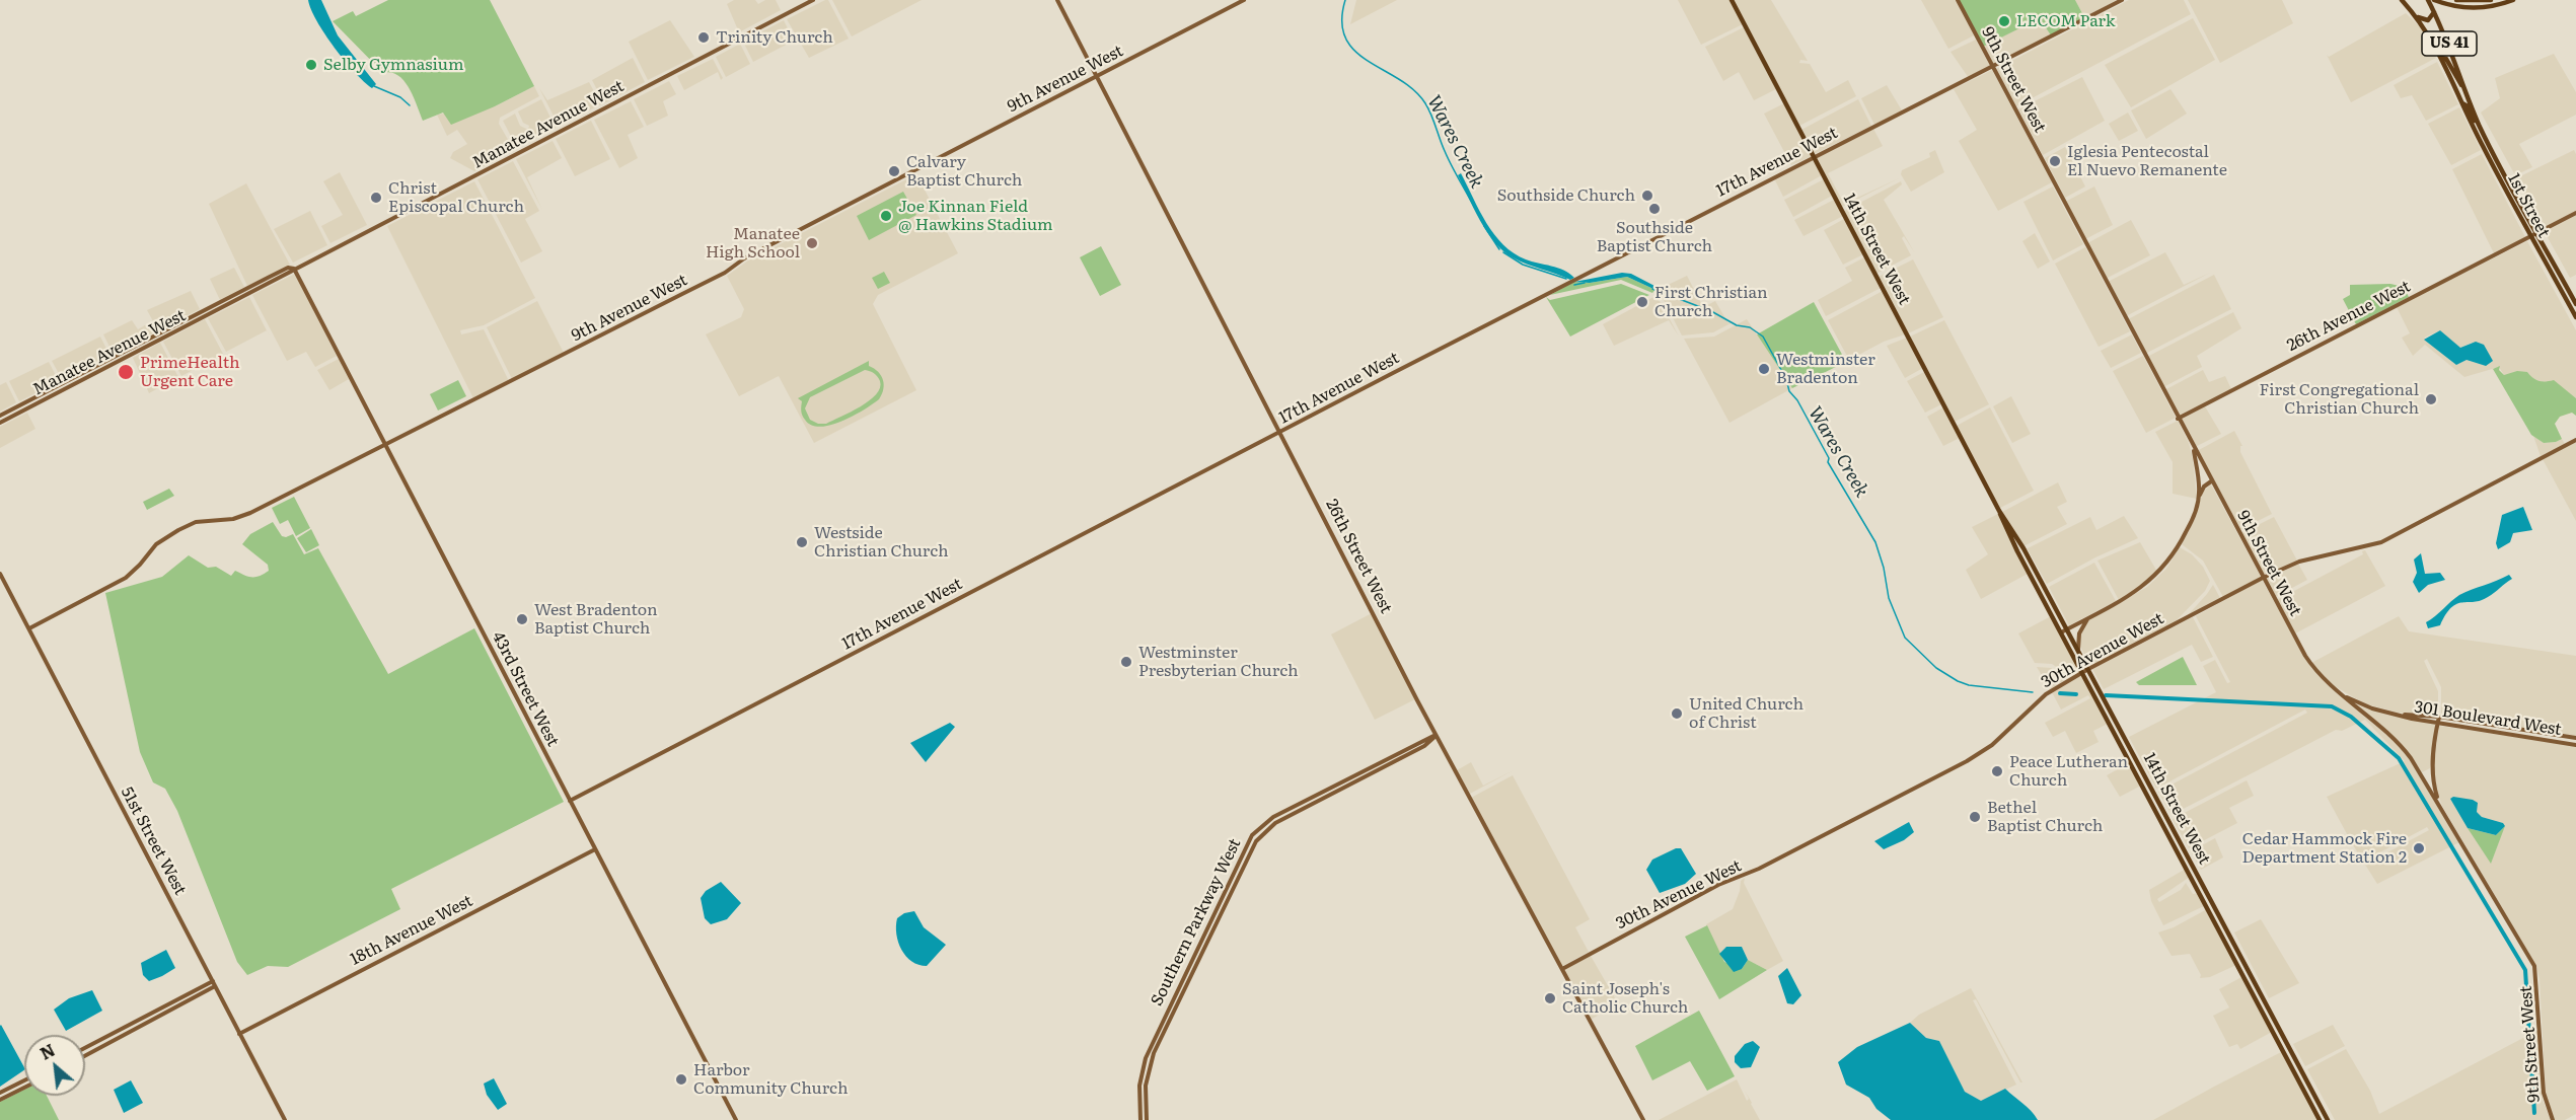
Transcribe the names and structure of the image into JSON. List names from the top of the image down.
{
  "streets": {
    "main road": ["US 41", "1st Street", "14th Street West"],
    "street": [
      "9th Avenue West",
      "9th Street West",
      "Manatee Avenue West",
      "17th Avenue West",
      "26th Avenue West",
      "26th Street West",
      "30th Avenue West",
      "43rd Street West",
      "301 Boulevard West",
      "51st Street West",
      "Southern Parkway West",
      "18th Avenue West"
    ]
  },
  "crossings": [
    ["US 41", "1st Street"],
    ["9th Avenue West", "26th Street West"],
    ["9th Avenue West", "43rd Street West"],
    ["9th Avenue West", "51st Street West"],
    ["9th Street West", "17th Avenue West"],
    ["9th Street West", "26th Avenue West"],
    ["9th Street West", "30th Avenue West"],
    ["9th Street West", "301 Boulevard West"],
    ["Manatee Avenue West", "43rd Street West"],
    ["17th Avenue West", "14th Street West"],
    ["17th Avenue West", "26th Street West"],
    ["17th Avenue West", "43rd Street West"],
    ["1st Street", "26th Avenue West"],
    ["14th Street West", "30th Avenue West"],
    ["26th Street West", "30th Avenue West"],
    ["26th Street West", "Southern Parkway West"],
    ["43rd Street West", "18th Avenue West"],
    ["51st Street West", "18th Avenue West"]
  ],
  "water": ["Wares Creek"],
  "places": [
    "LECOM Park",
    "Trinity Church",
    "Selby Gymnasium",
    "Iglesia Pentecostal El Nuevo Remanente",
    "Calvary Baptist Church",
    "Southside Church",
    "Christ Episcopal Church",
    "Southside Baptist Church",
    "Joe Kinnan Field @ Hawkins Stadium",
    "Manatee High School",
    "First Christian Church",
    "Westminster Bradenton",
    "PrimeHealth Urgent Care",
    "First Congregational Christian Church",
    "Westside Christian Church",
    "West Bradenton Baptist Church",
    "Westminster Presbyterian Church",
    "United Church of Christ",
    "Peace Lutheran Church",
    "Bethel Baptist Church",
    "Cedar Hammock Fire Department Station 2",
    "Saint Joseph's Catholic Church",
    "Harbor Community Church"
  ],
  "north": "top left"
}
